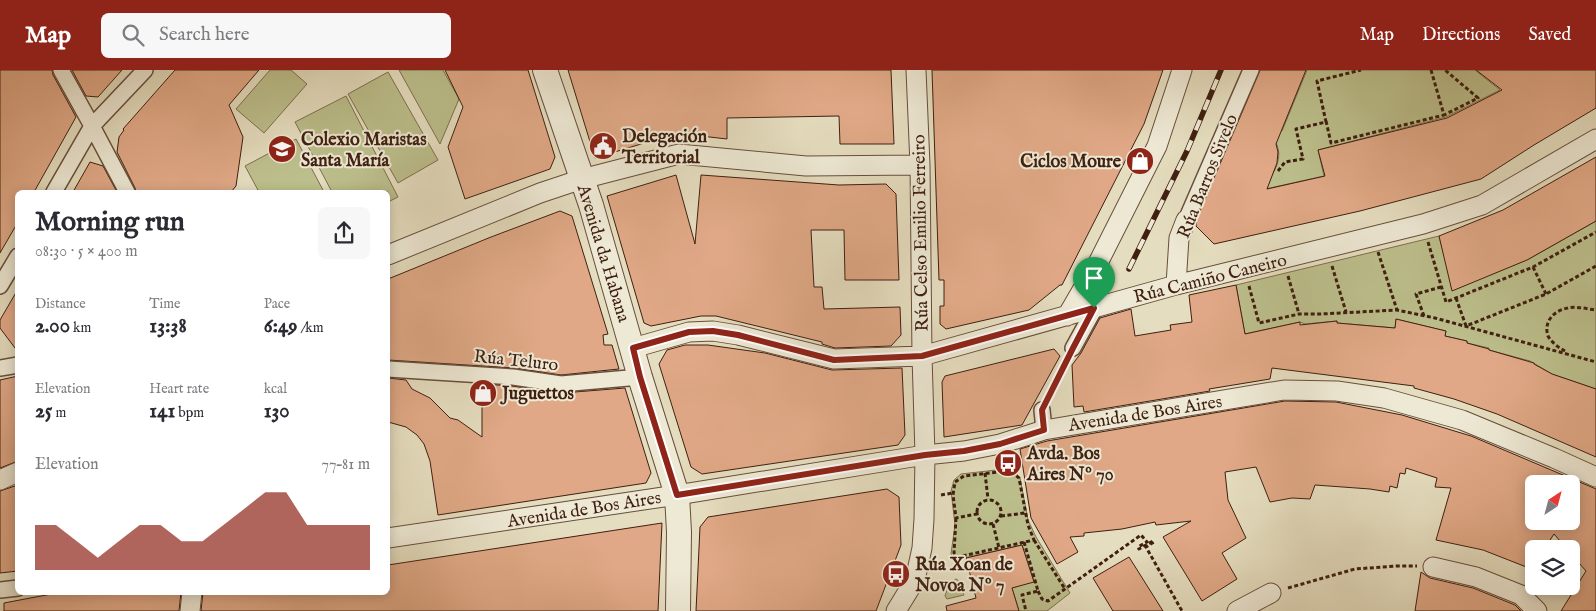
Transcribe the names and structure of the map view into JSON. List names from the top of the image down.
{
  "streets": {
    "street": [
      "Rúa Barros Sivelo",
      "Rúa Celso Emilio Ferreiro",
      "Avenida da Habana",
      "Rúa Camiño Caneiro",
      "Rúa Teluro",
      "Avenida de Bos Aires"
    ]
  },
  "crossings": [
    ["Rúa Barros Sivelo", "Rúa Camiño Caneiro"],
    ["Rúa Celso Emilio Ferreiro", "Rúa Camiño Caneiro"],
    ["Rúa Celso Emilio Ferreiro", "Avenida de Bos Aires"],
    ["Avenida da Habana", "Rúa Camiño Caneiro"],
    ["Avenida da Habana", "Rúa Teluro"],
    ["Avenida da Habana", "Avenida de Bos Aires"]
  ],
  "places": {
    "public building": ["Delegación Territorial"],
    "school or university": ["Colexio Maristas Santa María"],
    "shop": ["Ciclos Moure", "Juguettos"],
    "bus stop": ["Avda. Bos Aires Nº 70", "Rúa Xoan de Novoa Nº 7"]
  },
  "north": "top right",
  "page": {
    "header": "Map",
    "search": "Search here",
    "nav": ["Map", "Directions", "Saved"],
    "heading": ["Morning run", "08:30 · 5 × 400 m"],
    "stats": [
      ["Distance", "2.00 km"],
      ["Time", "13:38"],
      ["Pace", "6:49 /km"],
      ["Elevation", "25 m"],
      ["Heart rate", "141 bpm"],
      ["kcal", "130"]
    ],
    "chart": ["Elevation", "77–81 m"]
  }
}
